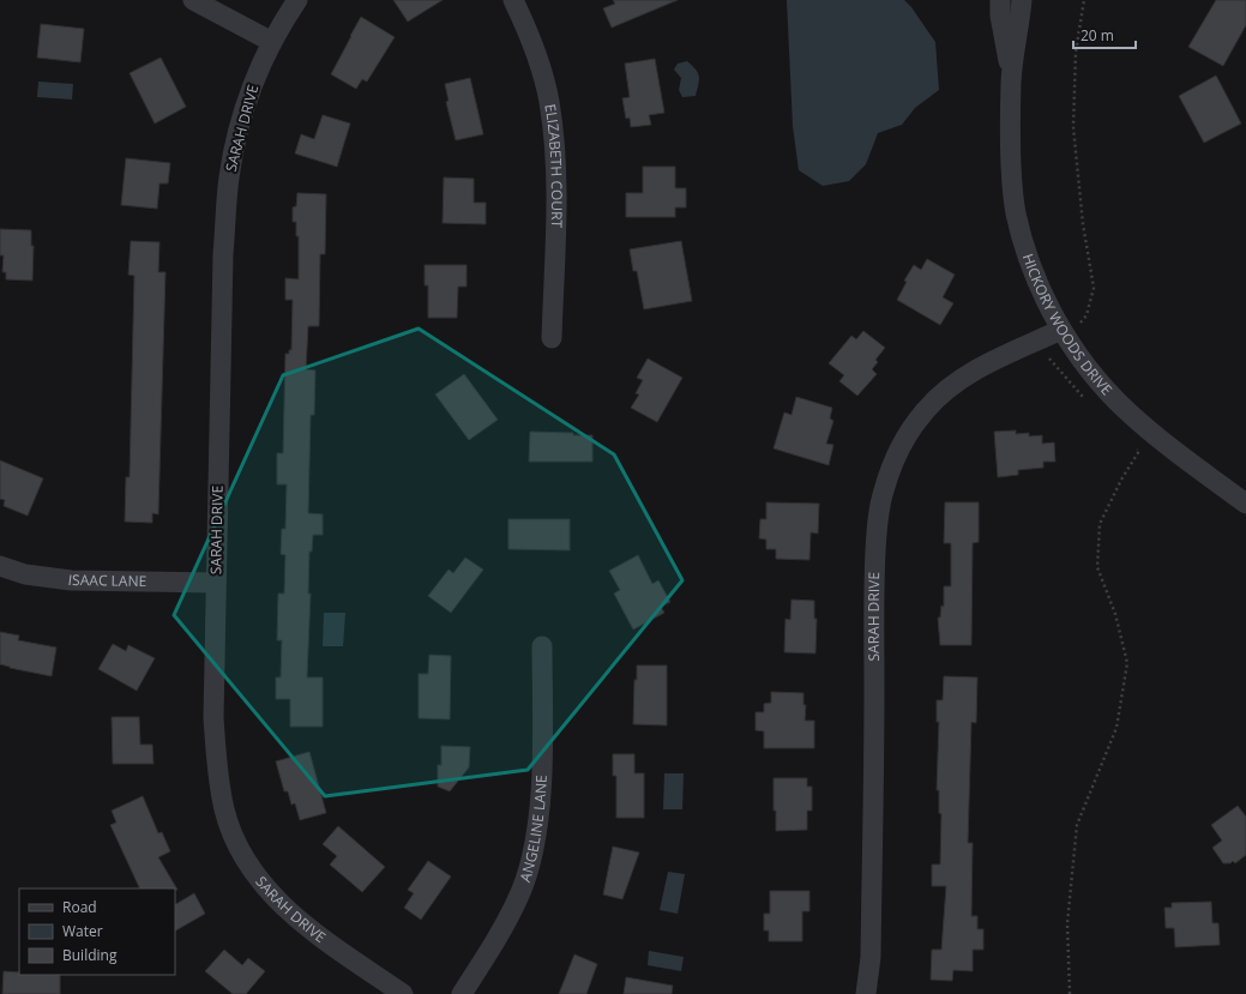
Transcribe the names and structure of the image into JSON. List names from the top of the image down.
{
  "streets": {
    "street": [
      "SARAH DRIVE",
      "ELIZABETH COURT",
      "HICKORY WOODS DRIVE",
      "ISAAC LANE",
      "ANGELINE LANE"
    ]
  },
  "crossings": [
    ["SARAH DRIVE", "HICKORY WOODS DRIVE"],
    ["SARAH DRIVE", "ISAAC LANE"]
  ],
  "legend": ["Road", "Water", "Building"],
  "scale_bar": "20 m"
}
